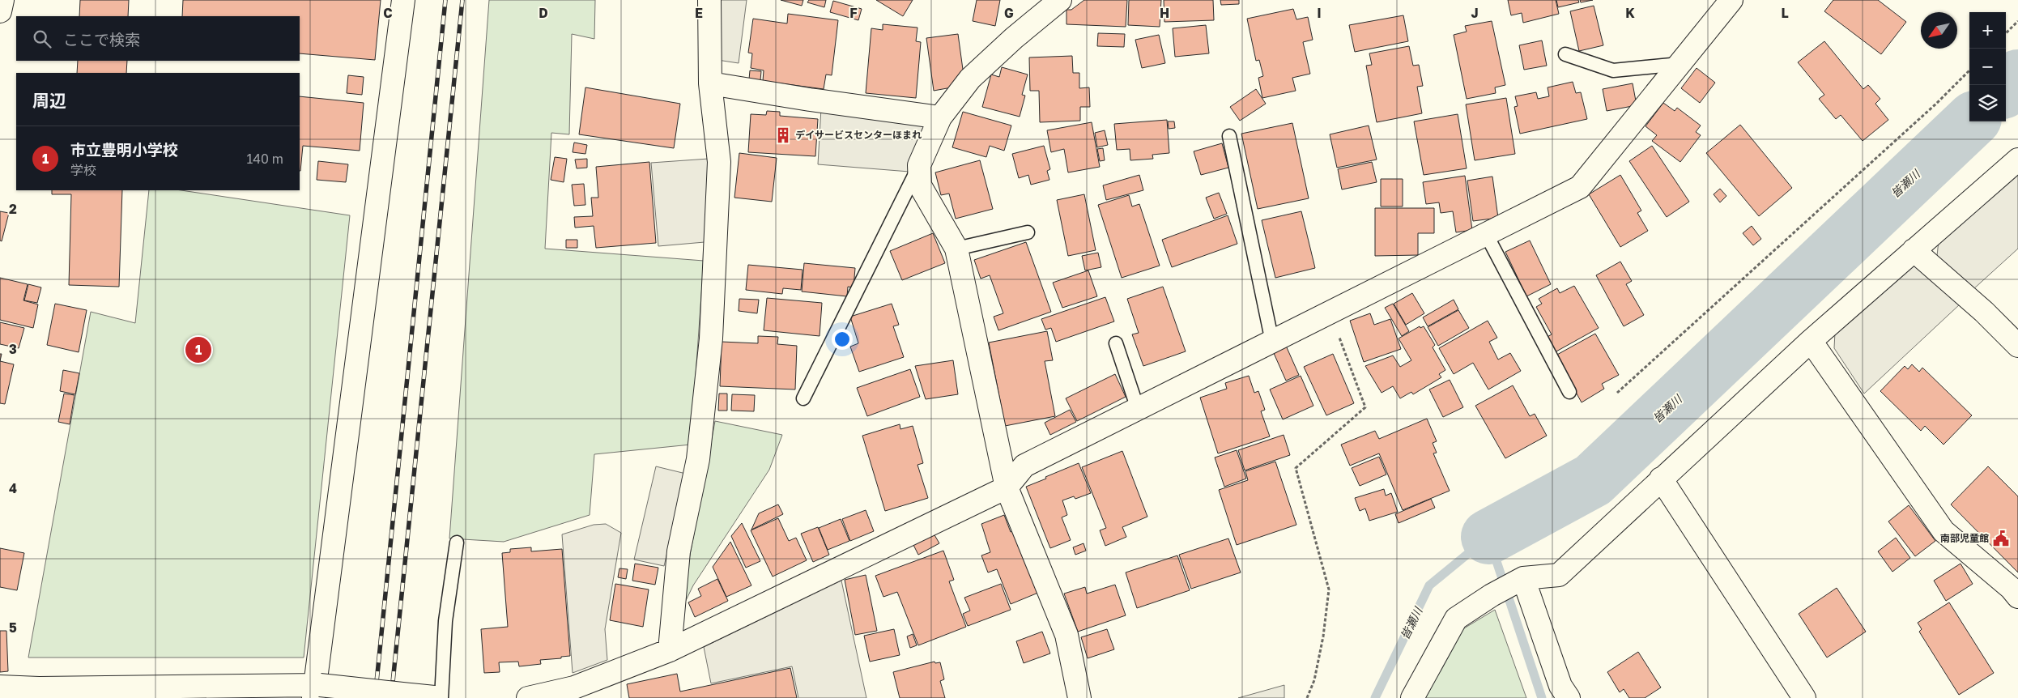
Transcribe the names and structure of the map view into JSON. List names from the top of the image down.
{
  "water": ["皆瀬川"],
  "places": {
    "building": ["デイサービスセンターほまれ"],
    "public building": ["南部児童館"]
  },
  "north": "bottom left",
  "page": {
    "map_buttons": ["+", "−"],
    "search": "ここで検索",
    "heading": "周辺",
    "list": [
      {
        "mark": "1",
        "name": "市立豊明小学校",
        "note": "学校",
        "value": "140 m"
      }
    ],
    "pins": "1"
  },
  "grid": {
    "columns": [
      "C",
      "D",
      "E",
      "F",
      "G",
      "H",
      "I",
      "J",
      "K",
      "L"
    ],
    "rows": [
      "2",
      "3",
      "4",
      "5"
    ]
  }
}
